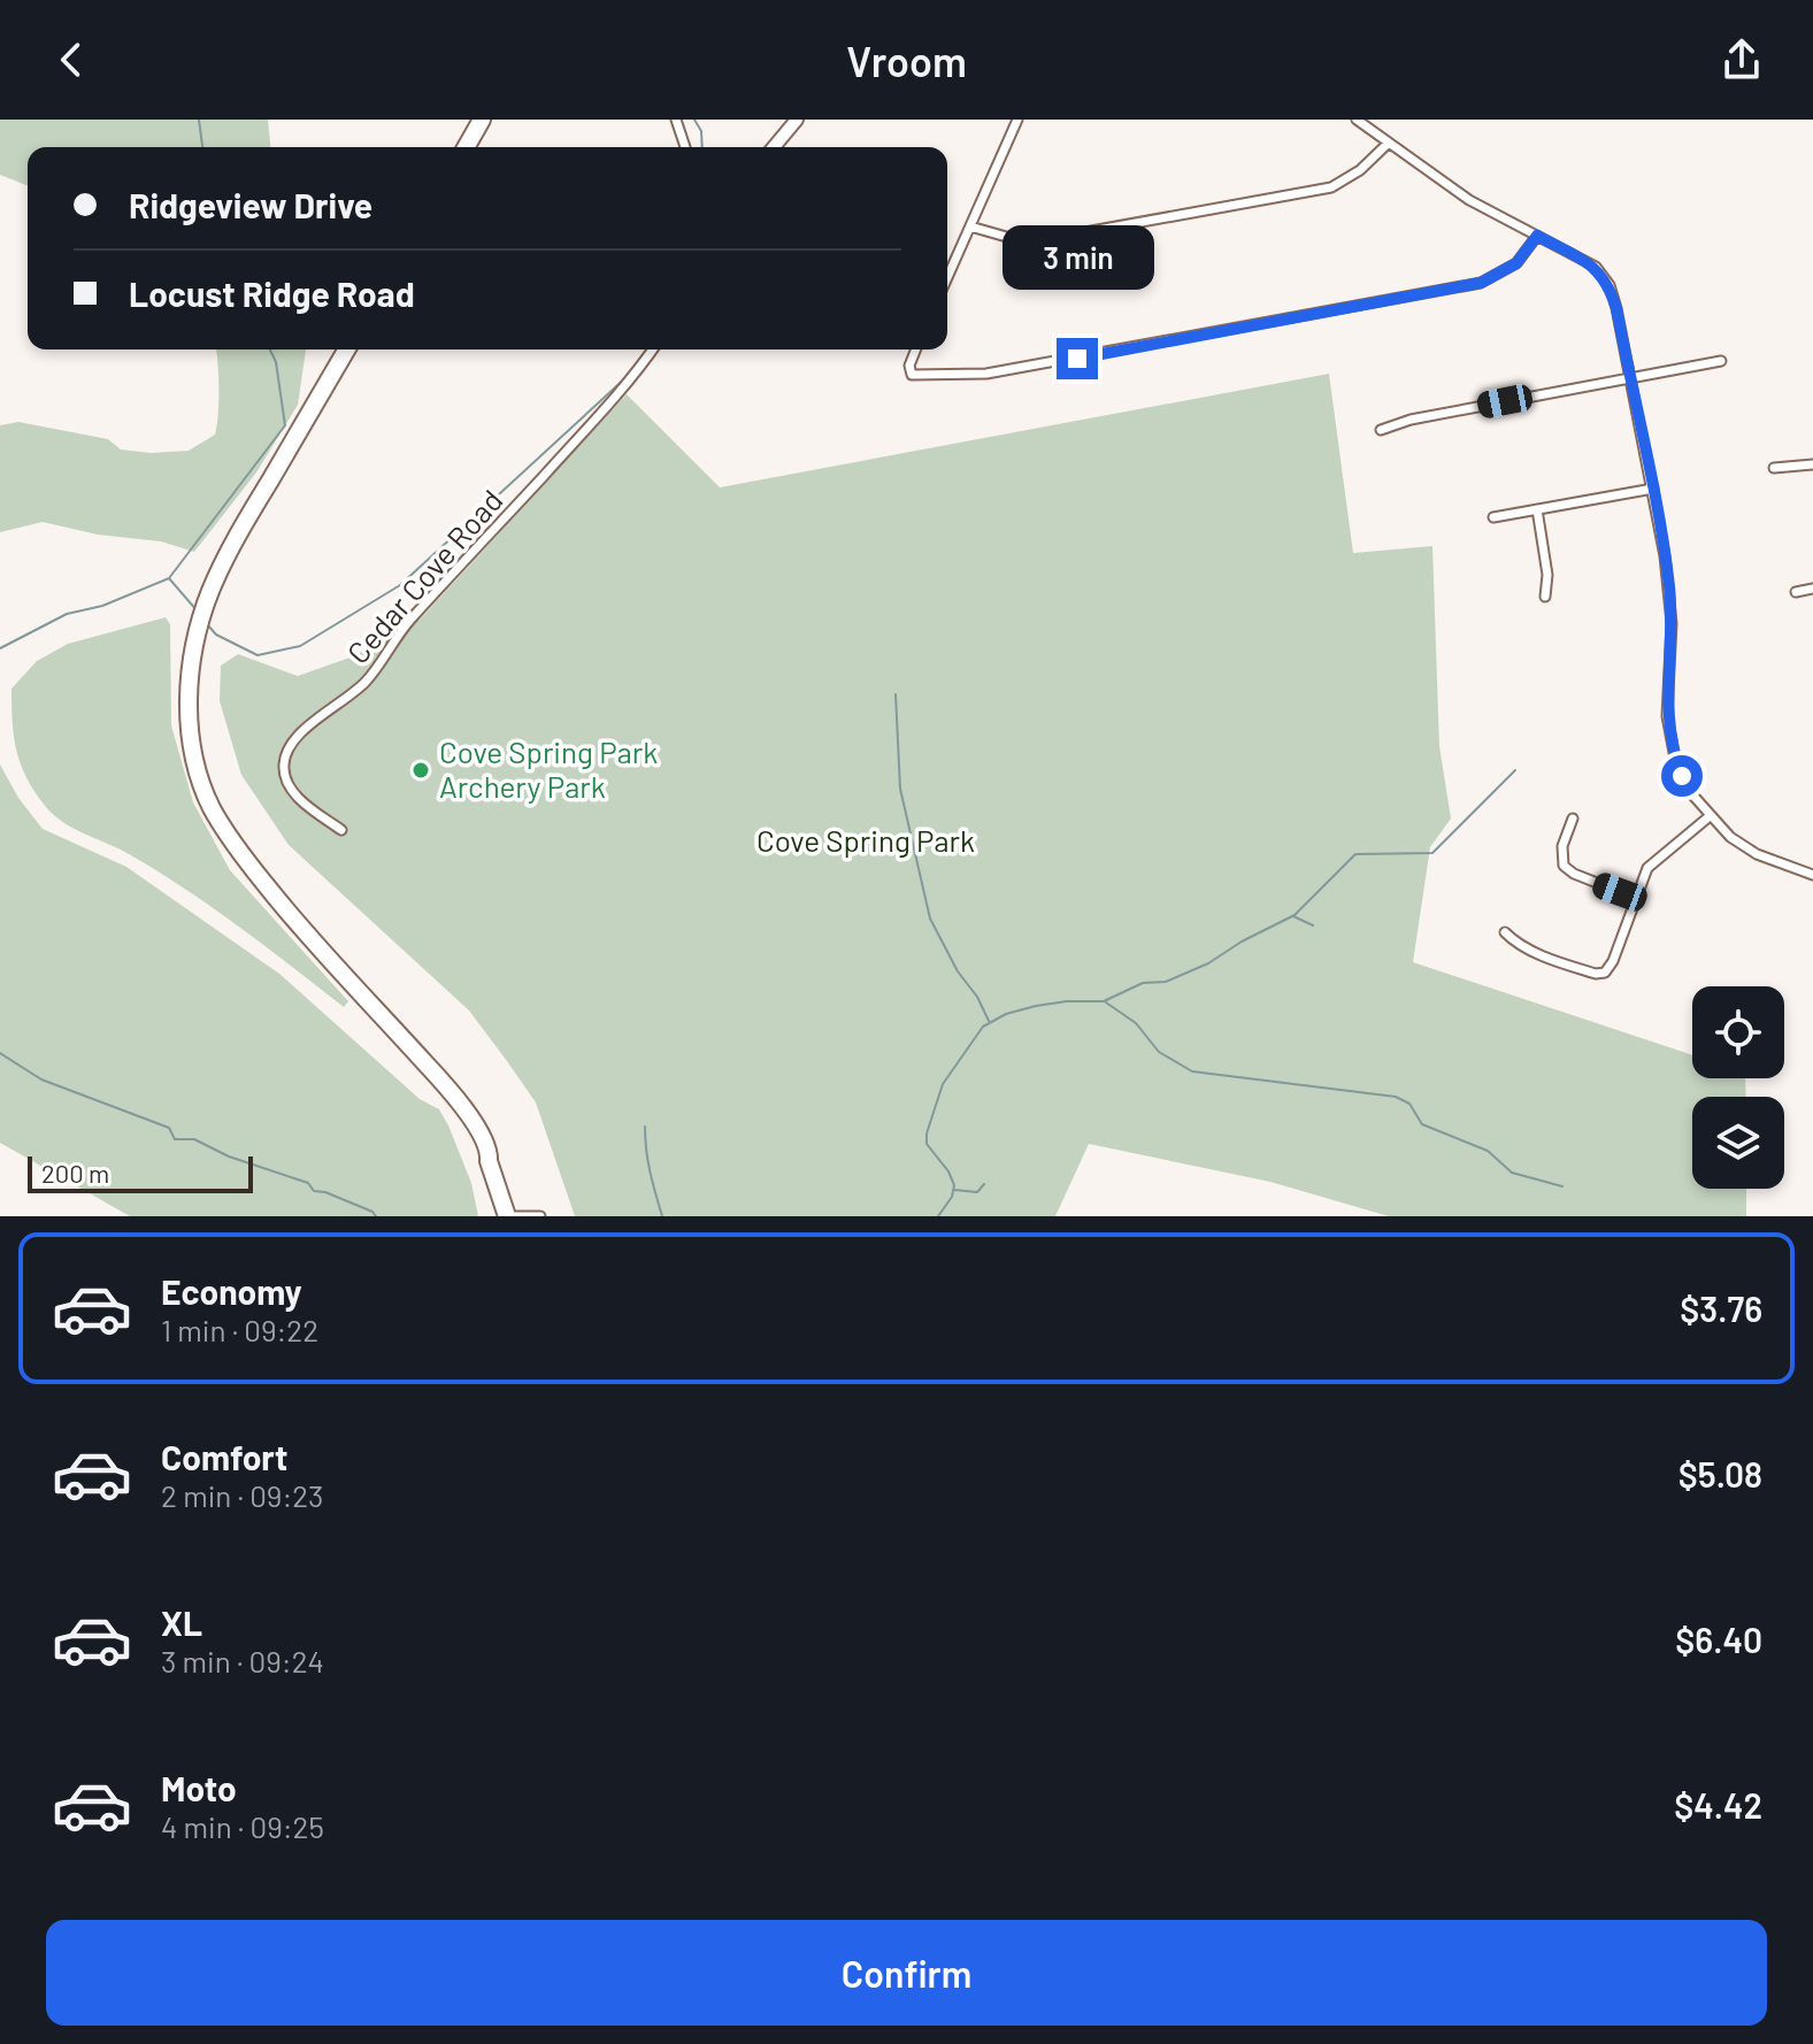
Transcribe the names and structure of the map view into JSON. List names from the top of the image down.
{
  "streets": {
    "street": ["Cedar Cove Road"]
  },
  "parks": ["Cove Spring Park"],
  "places": ["Cove Spring Park Archery Park"],
  "scale_bar": "200 m",
  "page": {
    "header": "Vroom",
    "banner": ["Ridgeview Drive", "Locust Ridge Road"],
    "bubble": "3 min",
    "scale": "200 m",
    "list": [
      {
        "name": "Economy",
        "note": "1 min · 09:22",
        "value": "$3.76"
      },
      {
        "name": "Comfort",
        "note": "2 min · 09:23",
        "value": "$5.08"
      },
      {
        "name": "XL",
        "note": "3 min · 09:24",
        "value": "$6.40"
      },
      {
        "name": "Moto",
        "note": "4 min · 09:25",
        "value": "$4.42"
      }
    ],
    "buttons": "Confirm"
  }
}
